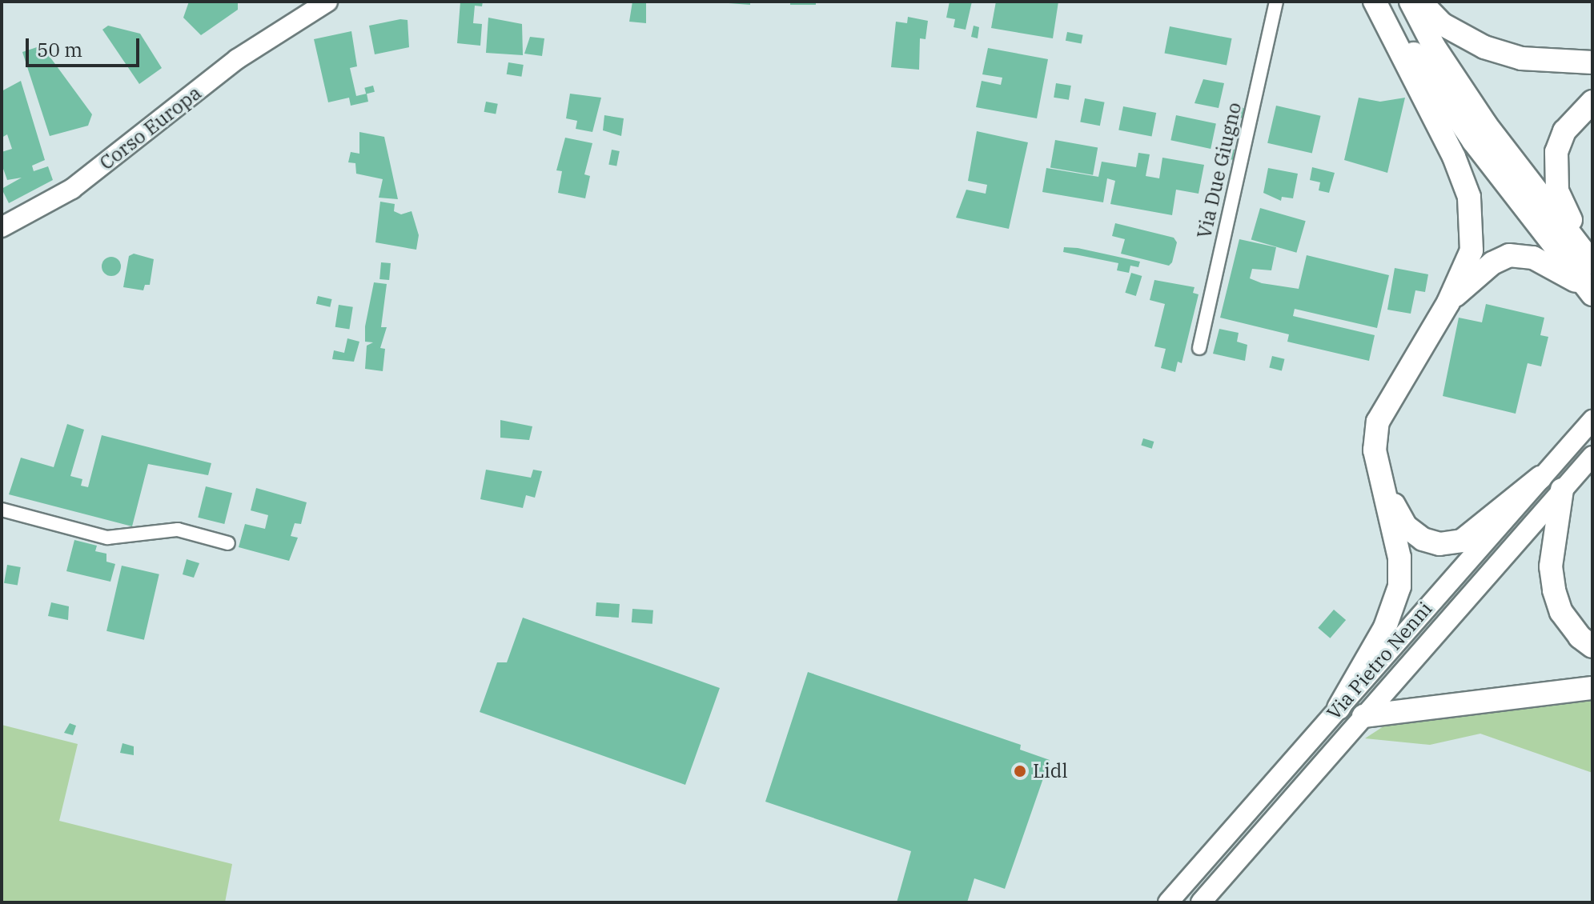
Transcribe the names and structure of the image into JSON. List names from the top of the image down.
{
  "streets": {
    "main road": ["Corso Europa", "Via Pietro Nenni"],
    "street": ["Via Due Giugno"]
  },
  "places": ["Lidl"],
  "scale_bar": "50 m"
}
